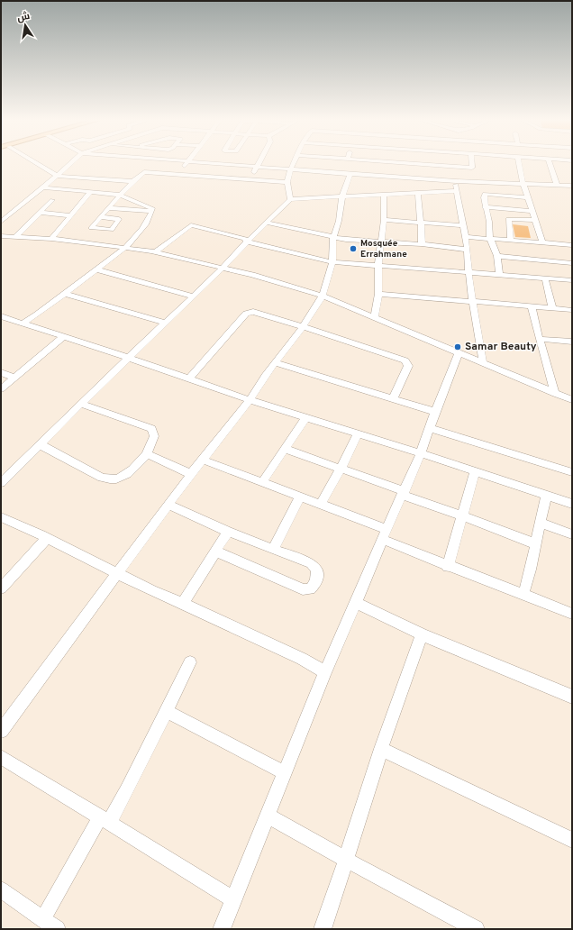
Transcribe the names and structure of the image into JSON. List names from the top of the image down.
{
  "places": ["Mosquée Errahmane", "Samar Beauty"],
  "north": "top"
}
